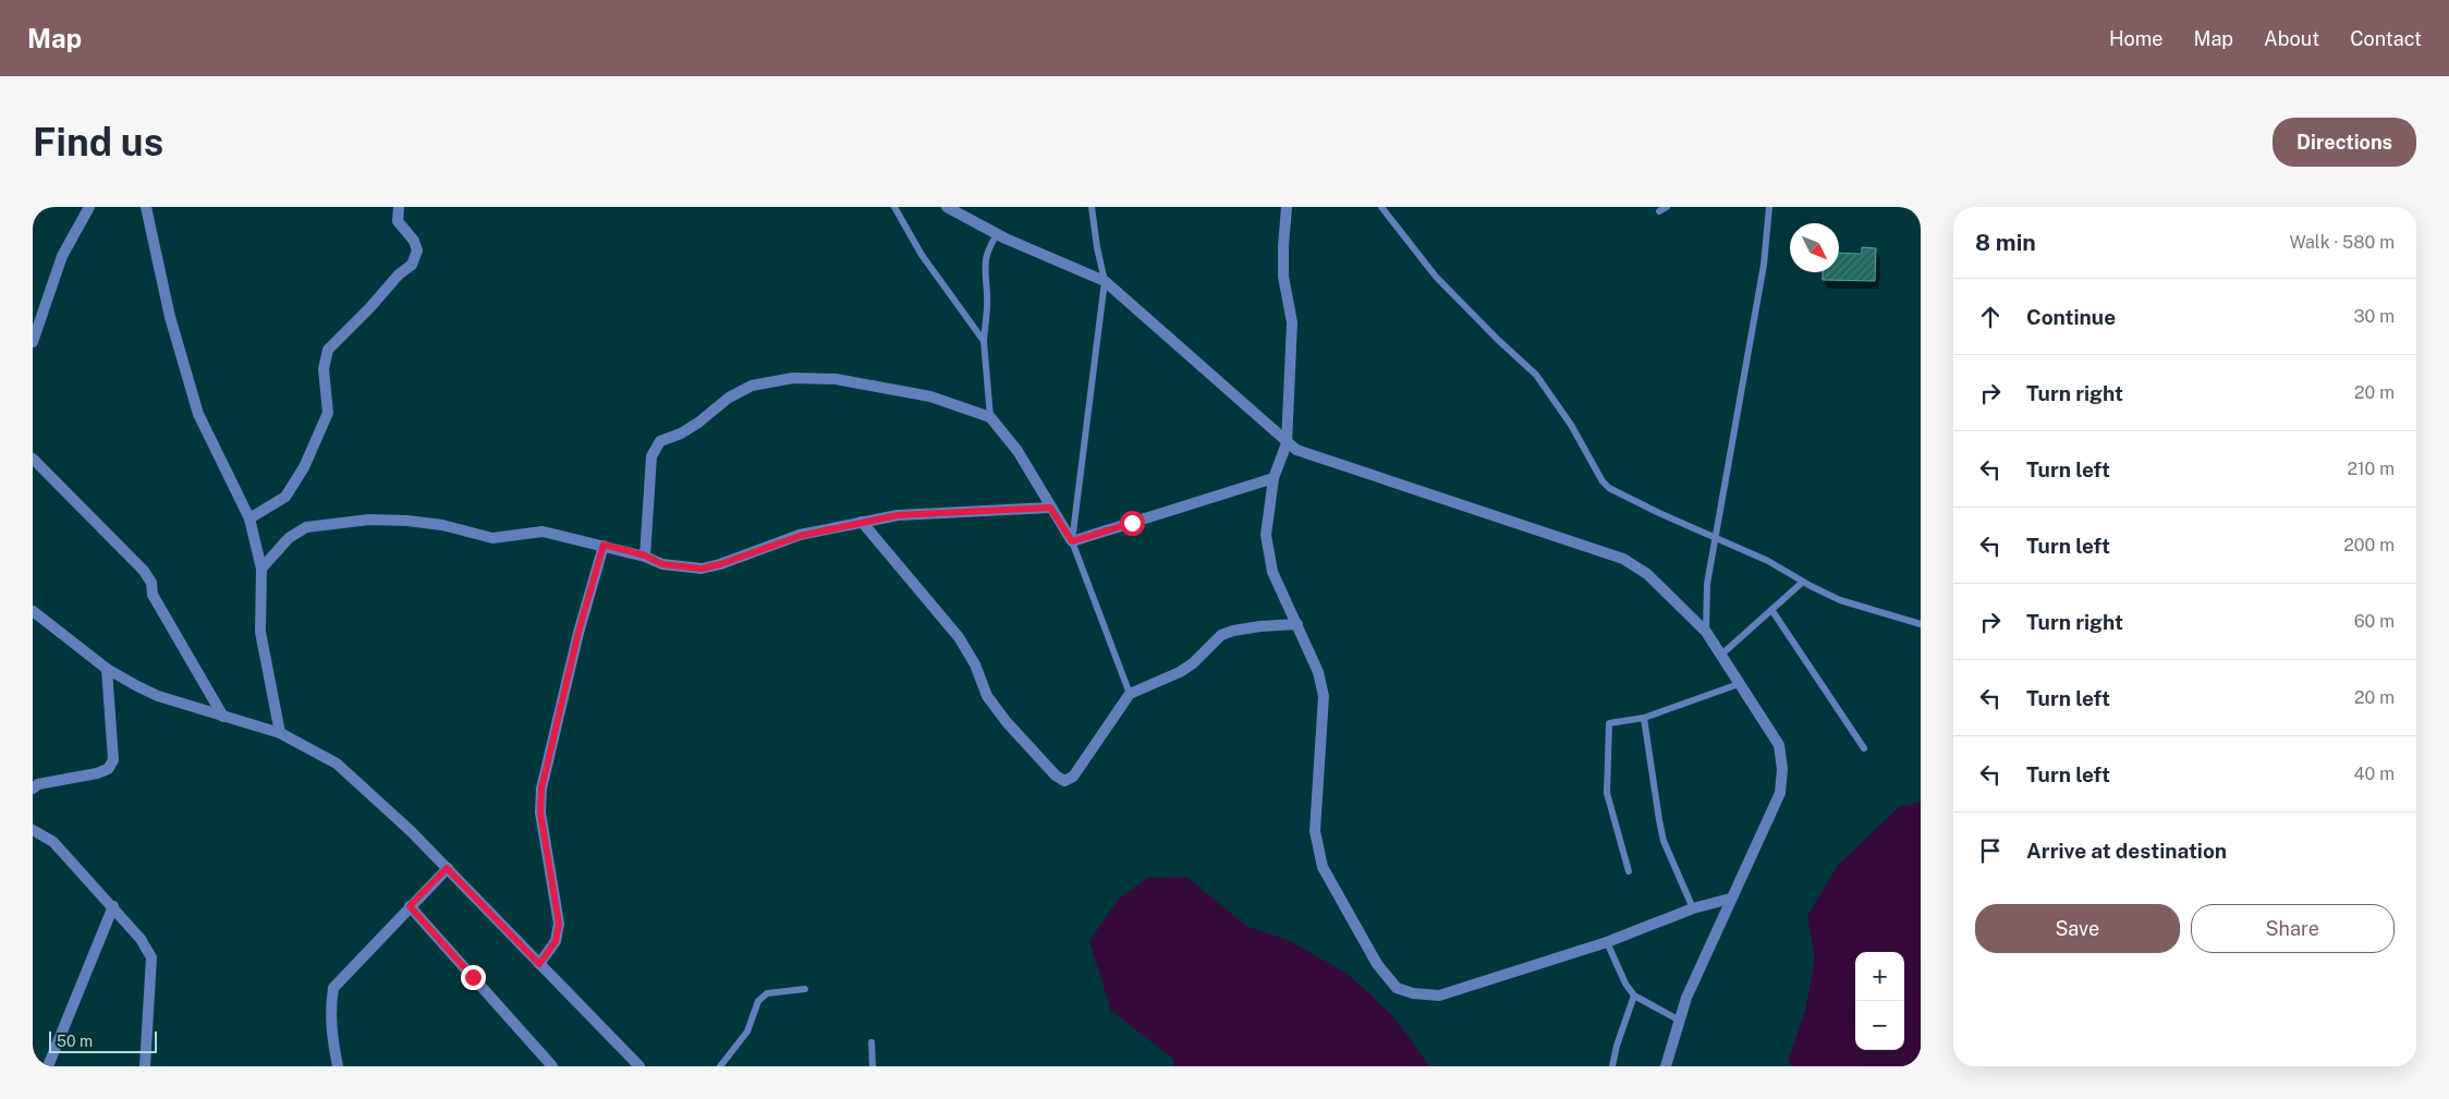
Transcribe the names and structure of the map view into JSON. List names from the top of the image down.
{
  "scale_bar": "50 m",
  "north": "bottom right",
  "page": {
    "header": "Map",
    "nav": [
      "Home",
      "Map",
      "About",
      "Contact"
    ],
    "buttons": [
      "Directions",
      ["Save", "Share"]
    ],
    "title": "Find us",
    "heading": ["8 min", "Walk · 580 m"],
    "list": [
      ["Continue", "30 m"],
      ["Turn right", "20 m"],
      ["Turn left", "210 m"],
      ["Turn left", "200 m"],
      ["Turn right", "60 m"],
      ["Turn left", "20 m"],
      ["Turn left", "40 m"],
      "Arrive at destination"
    ],
    "map_buttons": ["+", "−"],
    "scale": "50 m"
  }
}
